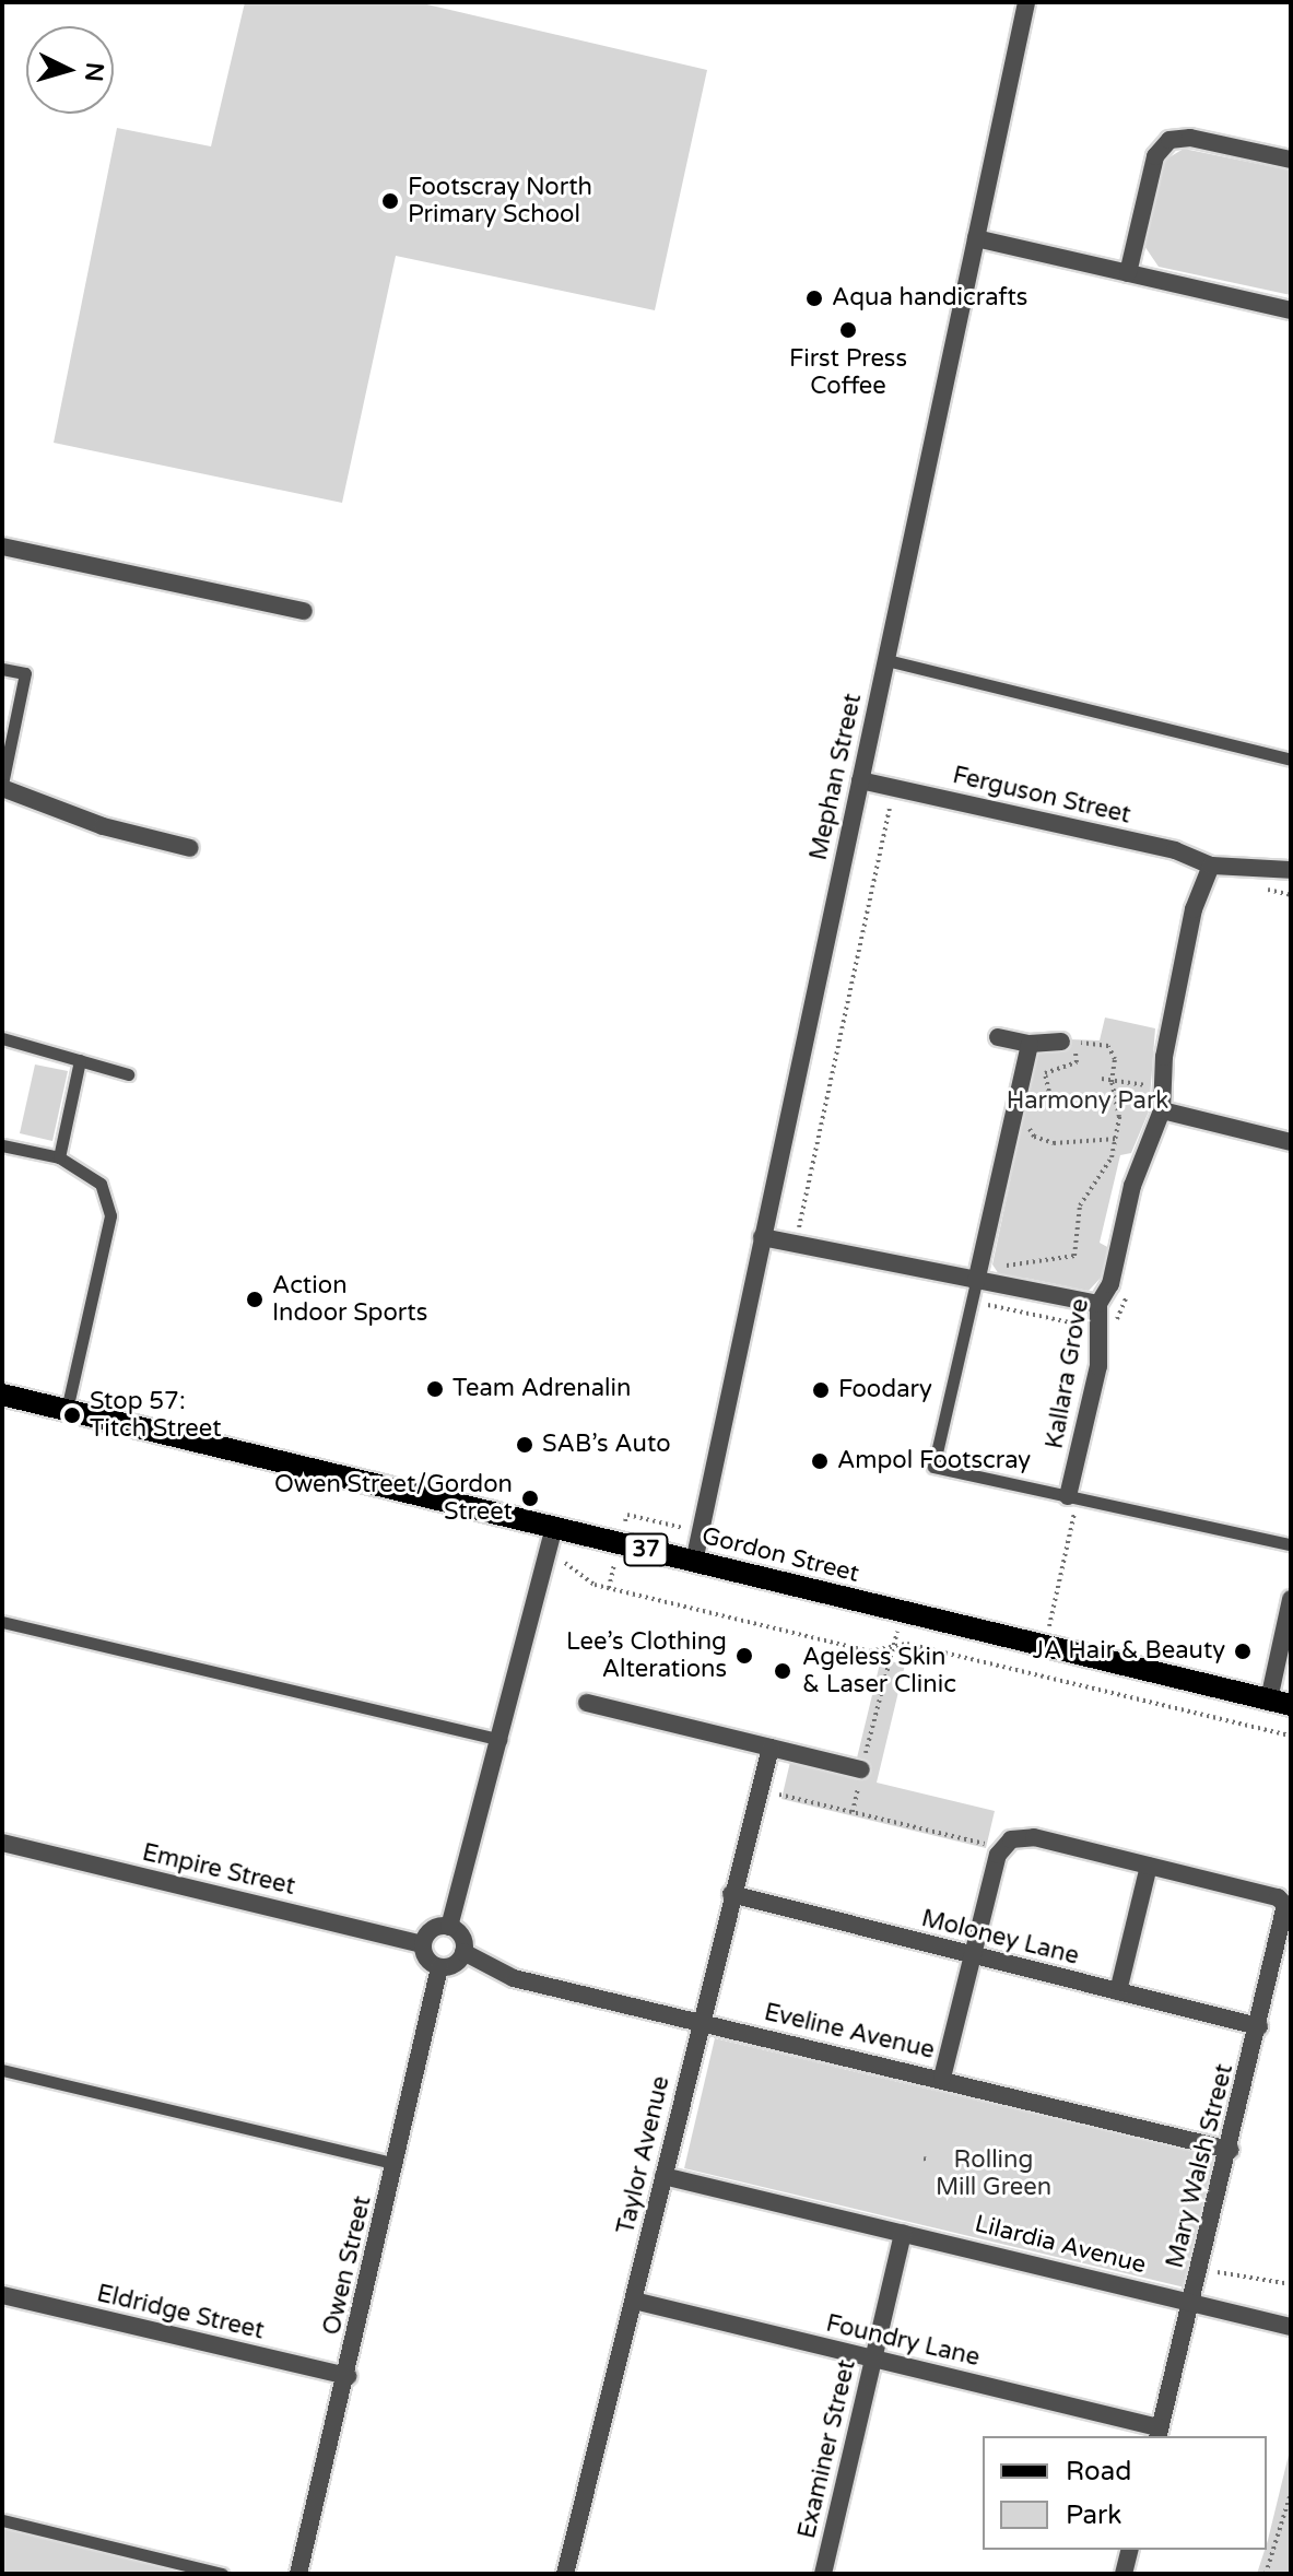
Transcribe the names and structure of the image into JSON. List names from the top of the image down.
{
  "streets": {
    "main road": ["37", "Gordon Street"],
    "street": [
      "Mephan Street",
      "Ferguson Street",
      "Kallara Grove",
      "Empire Street",
      "Moloney Lane",
      "Eveline Avenue",
      "Taylor Avenue",
      "Mary Walsh Street",
      "Lilardia Avenue",
      "Owen Street",
      "Eldridge Street",
      "Foundry Lane",
      "Examiner Street"
    ]
  },
  "crossings": [
    ["Mephan Street", "Ferguson Street"],
    ["Mephan Street", "Gordon Street"],
    ["Ferguson Street", "Kallara Grove"],
    ["Empire Street", "Eveline Avenue"],
    ["Empire Street", "Owen Street"],
    ["Moloney Lane", "Taylor Avenue"],
    ["Moloney Lane", "Mary Walsh Street"],
    ["Eveline Avenue", "Taylor Avenue"],
    ["Eveline Avenue", "Mary Walsh Street"],
    ["Eveline Avenue", "Owen Street"],
    ["Taylor Avenue", "Lilardia Avenue"],
    ["Taylor Avenue", "Foundry Lane"],
    ["Mary Walsh Street", "Lilardia Avenue"],
    ["Mary Walsh Street", "Foundry Lane"],
    ["Lilardia Avenue", "Examiner Street"],
    ["Owen Street", "Eldridge Street"],
    ["Foundry Lane", "Examiner Street"]
  ],
  "parks": ["Harmony Park", "Rolling Mill Green"],
  "places": [
    "Footscray North Primary School",
    "Aqua handicrafts",
    "First Press Coffee",
    "Action Indoor Sports",
    "Team Adrenalin",
    "Foodary",
    "Stop 57: Titch Street",
    "SAB’s Auto",
    "Ampol Footscray",
    "Owen Street/Gordon Street",
    "JA Hair & Beauty",
    "Lee’s Clothing Alterations",
    "Ageless Skin & Laser Clinic"
  ],
  "legend": ["Road", "Park"],
  "north": "right"
}
